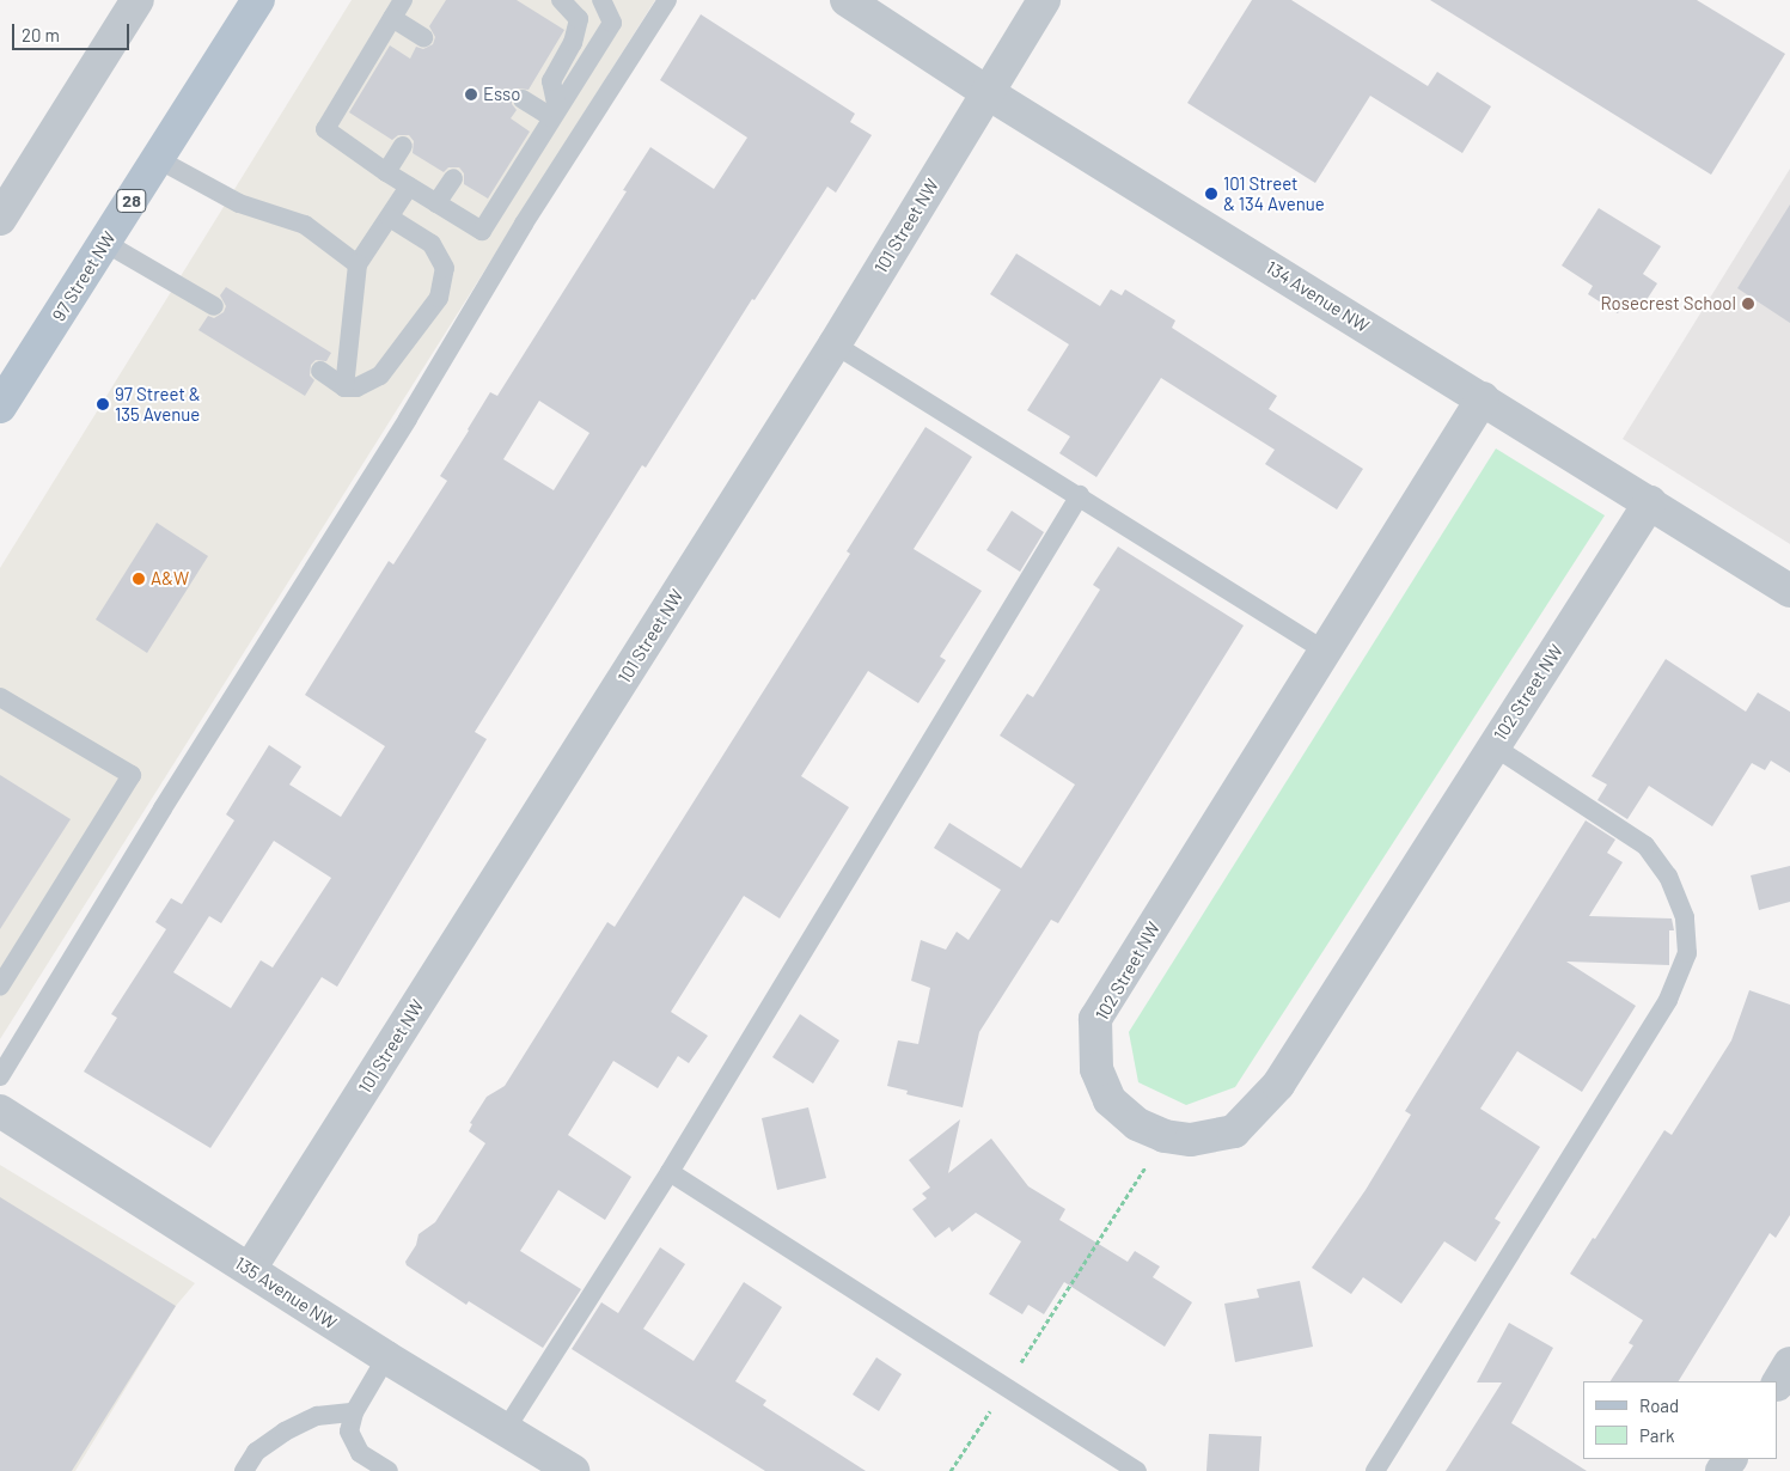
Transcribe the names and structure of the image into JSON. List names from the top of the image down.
{
  "streets": {
    "main road": ["28", "97 Street NW"],
    "street": [
      "101 Street NW",
      "134 Avenue NW",
      "102 Street NW",
      "135 Avenue NW"
    ]
  },
  "crossings": [
    ["101 Street NW", "134 Avenue NW"],
    ["101 Street NW", "135 Avenue NW"],
    ["134 Avenue NW", "102 Street NW"]
  ],
  "places": [
    "Esso",
    "101 Street & 134 Avenue",
    "Rosecrest School",
    "97 Street & 135 Avenue",
    "A&W"
  ],
  "legend": ["Road", "Park"],
  "scale_bar": "20 m"
}
